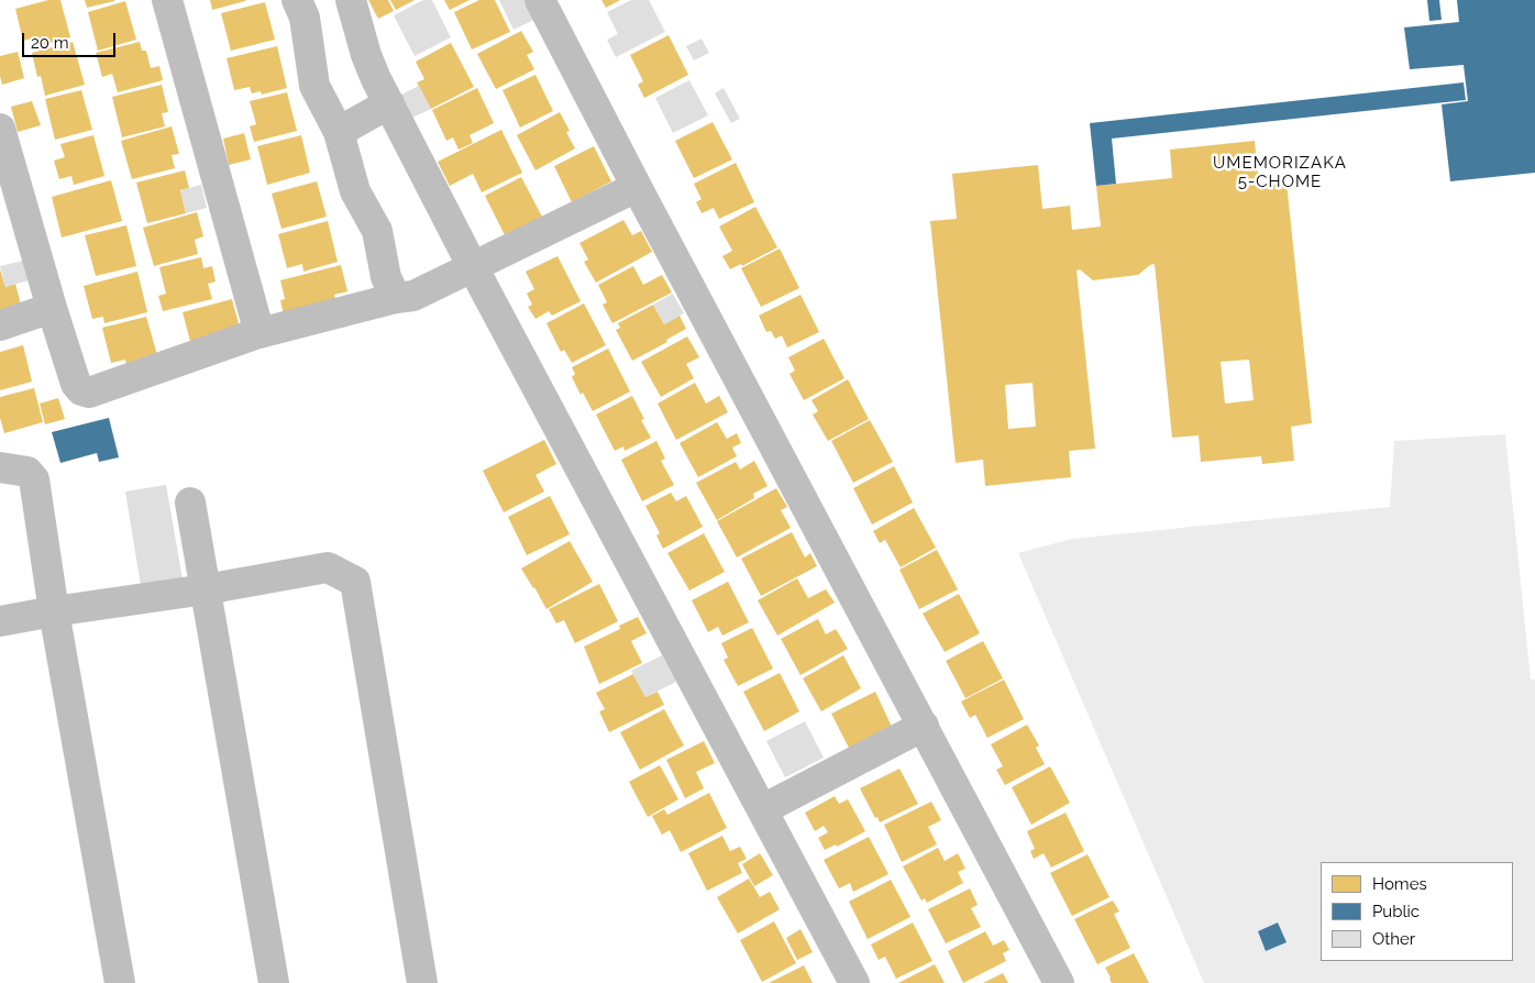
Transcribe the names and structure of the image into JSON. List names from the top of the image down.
{
  "districts": ["UMEMORIZAKA 5-CHOME"],
  "legend": ["Homes", "Public", "Other"],
  "scale_bar": "20 m"
}
